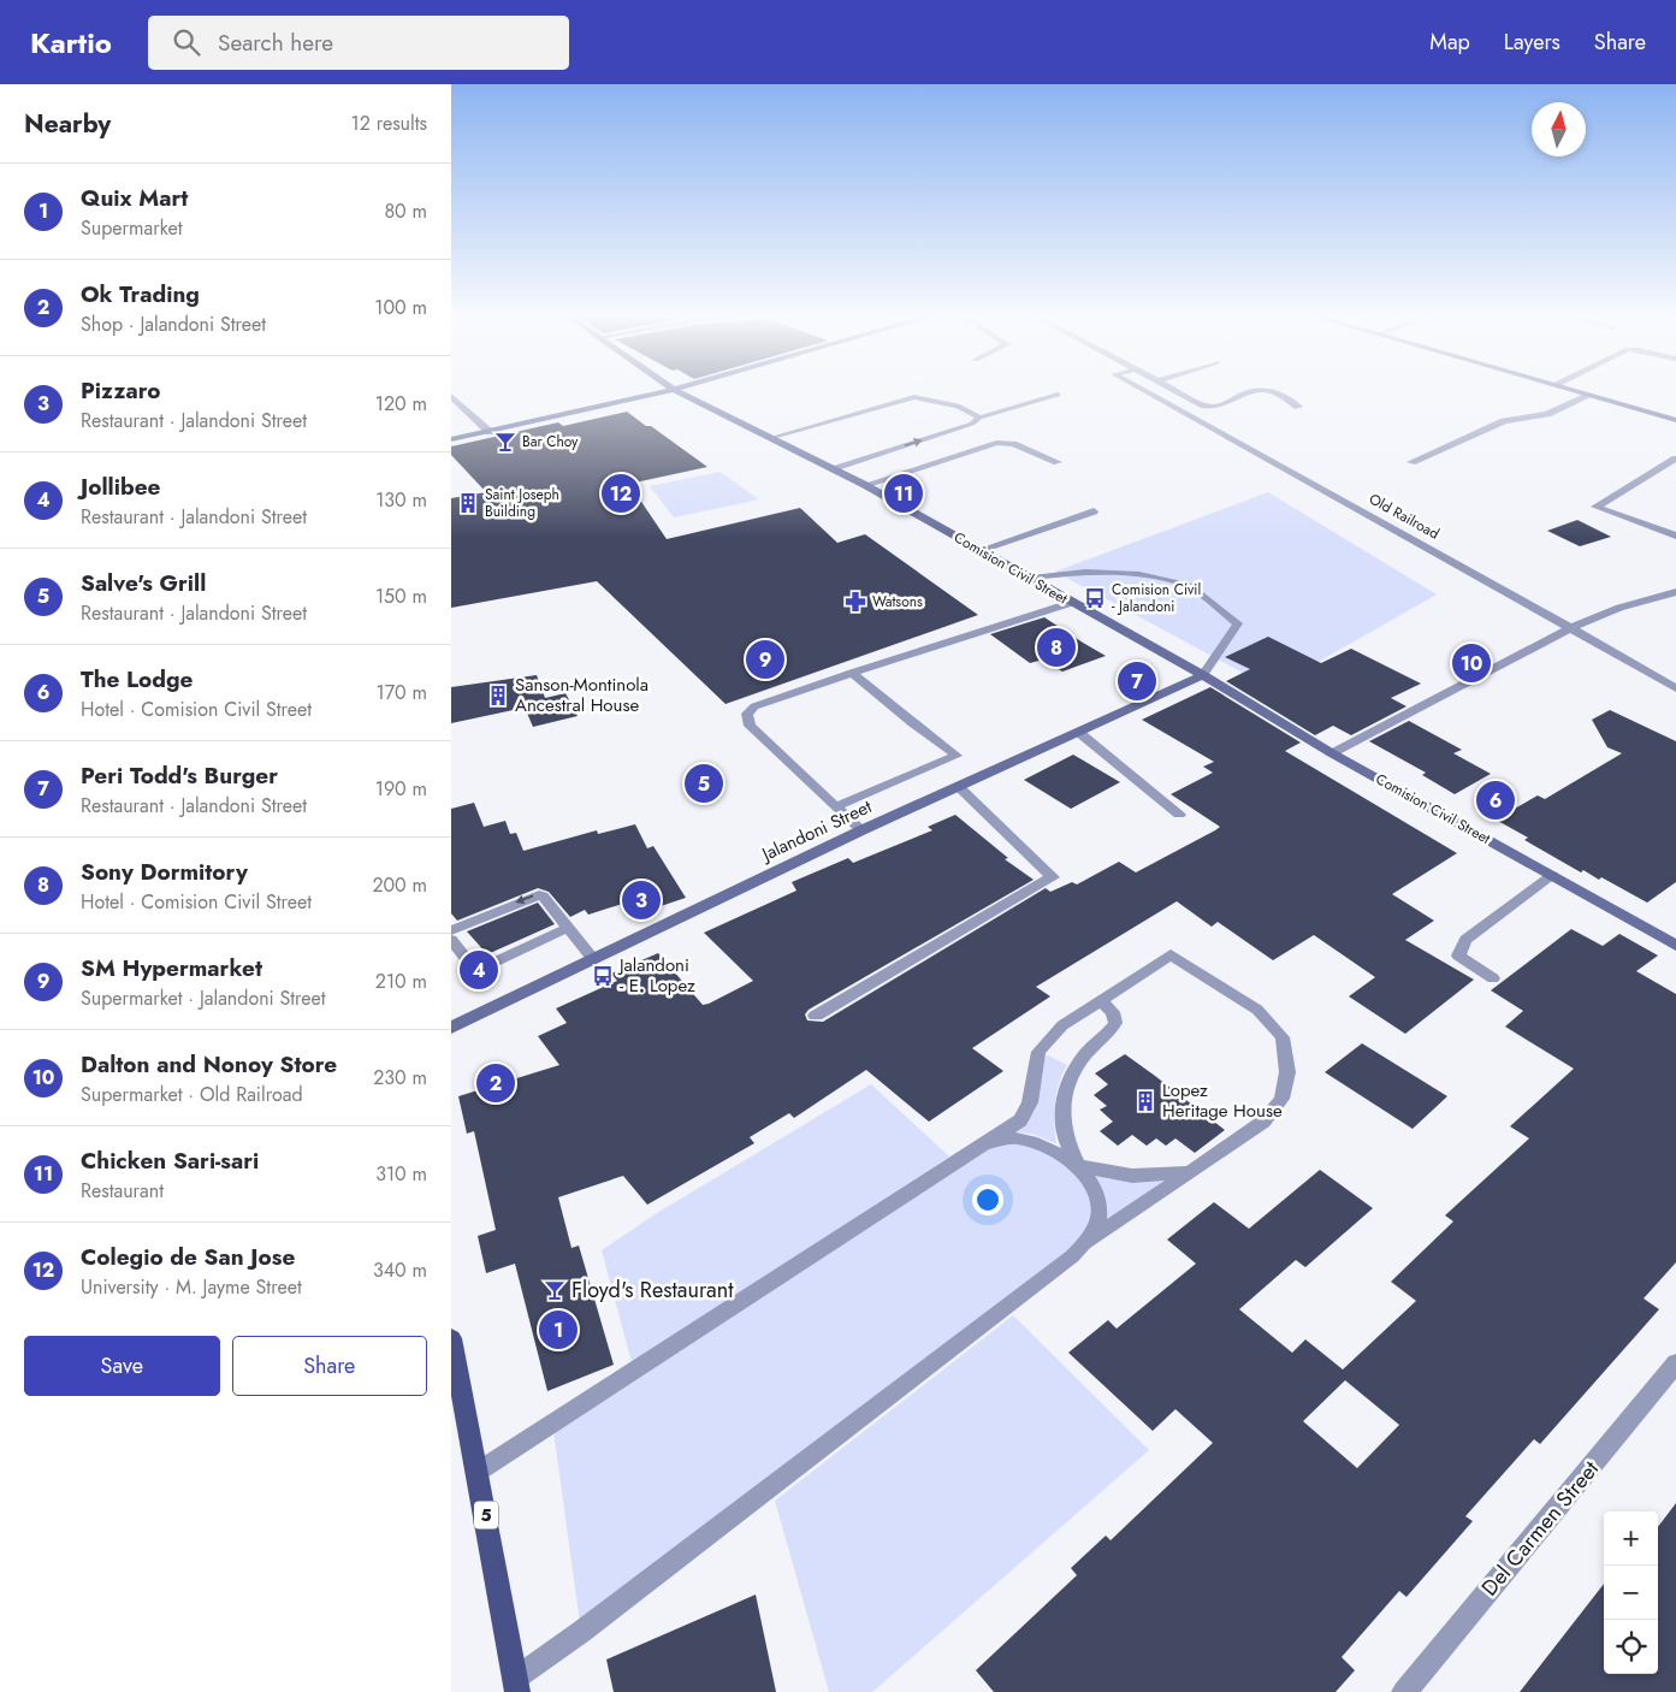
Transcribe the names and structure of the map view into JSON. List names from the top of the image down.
{
  "streets": {
    "main road": ["Comision Civil Street", "Jalandoni Street", "5"],
    "street": ["Old Railroad", "Del Carmen Street"]
  },
  "crossings": [
    ["Comision Civil Street", "Jalandoni Street"]
  ],
  "places": {
    "bar": ["Bar Choy", "Floyd's Restaurant"],
    "building": ["Saint Joseph Building", "Sanson-Montinola Ancestral House", "Lopez Heritage House"],
    "bus stop": ["Comision Civil - Jalandoni", "Jalandoni - E. Lopez"],
    "pharmacy": ["Watsons"]
  },
  "north": "top",
  "page": {
    "header": "Kartio",
    "search": "Search here",
    "nav": ["Map", "Layers", "Share"],
    "heading": ["Nearby", "12 results"],
    "list": [
      {
        "mark": "1",
        "name": "Quix Mart",
        "note": "Supermarket",
        "value": "80 m"
      },
      {
        "mark": "2",
        "name": "Ok Trading",
        "note": "Shop · Jalandoni Street",
        "value": "100 m"
      },
      {
        "mark": "3",
        "name": "Pizzaro",
        "note": "Restaurant · Jalandoni Street",
        "value": "120 m"
      },
      {
        "mark": "4",
        "name": "Jollibee",
        "note": "Restaurant · Jalandoni Street",
        "value": "130 m"
      },
      {
        "mark": "5",
        "name": "Salve's Grill",
        "note": "Restaurant · Jalandoni Street",
        "value": "150 m"
      },
      {
        "mark": "6",
        "name": "The Lodge",
        "note": "Hotel · Comision Civil Street",
        "value": "170 m"
      },
      {
        "mark": "7",
        "name": "Peri Todd's Burger",
        "note": "Restaurant · Jalandoni Street",
        "value": "190 m"
      },
      {
        "mark": "8",
        "name": "Sony Dormitory",
        "note": "Hotel · Comision Civil Street",
        "value": "200 m"
      },
      {
        "mark": "9",
        "name": "SM Hypermarket",
        "note": "Supermarket · Jalandoni Street",
        "value": "210 m"
      },
      {
        "mark": "10",
        "name": "Dalton and Nonoy Store",
        "note": "Supermarket · Old Railroad",
        "value": "230 m"
      },
      {
        "mark": "11",
        "name": "Chicken Sari-sari",
        "note": "Restaurant",
        "value": "310 m"
      },
      {
        "mark": "12",
        "name": "Colegio de San Jose",
        "note": "University · M. Jayme Street",
        "value": "340 m"
      }
    ],
    "pins": [
      "11",
      "12",
      "8",
      "9",
      "10",
      "7",
      "5",
      "6",
      "3",
      "4",
      "2",
      "1"
    ],
    "buttons": ["Save", "Share"],
    "map_buttons": ["+", "−"]
  }
}
